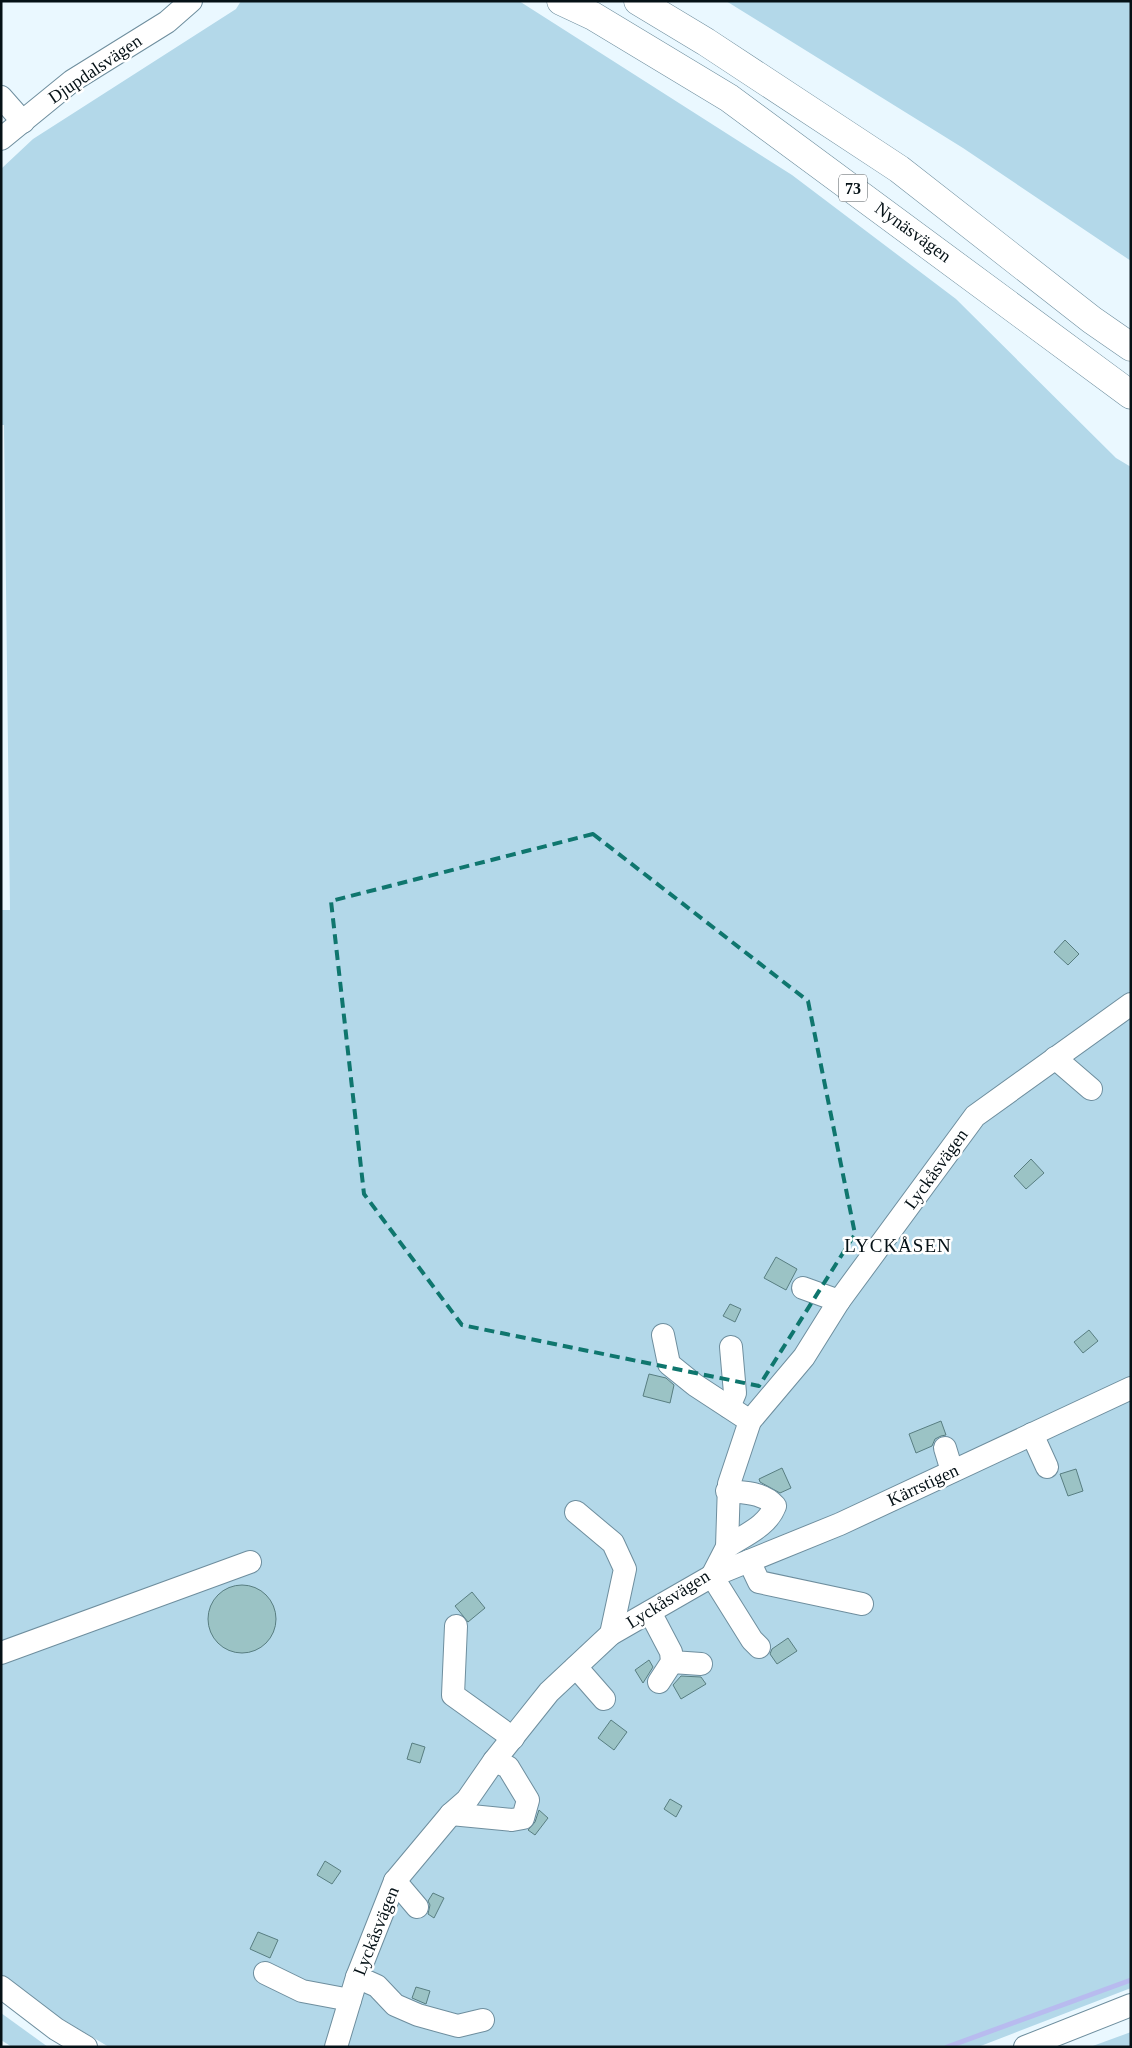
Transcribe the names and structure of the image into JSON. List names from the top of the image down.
{
  "streets": {
    "highway": ["73", "Nynäsvägen"],
    "street": ["Djupdalsvägen", "Lyckåsvägen", "Kärrstigen"]
  },
  "crossings": [
    ["Lyckåsvägen", "Kärrstigen"]
  ],
  "districts": ["LYCKÅSEN"]
}
